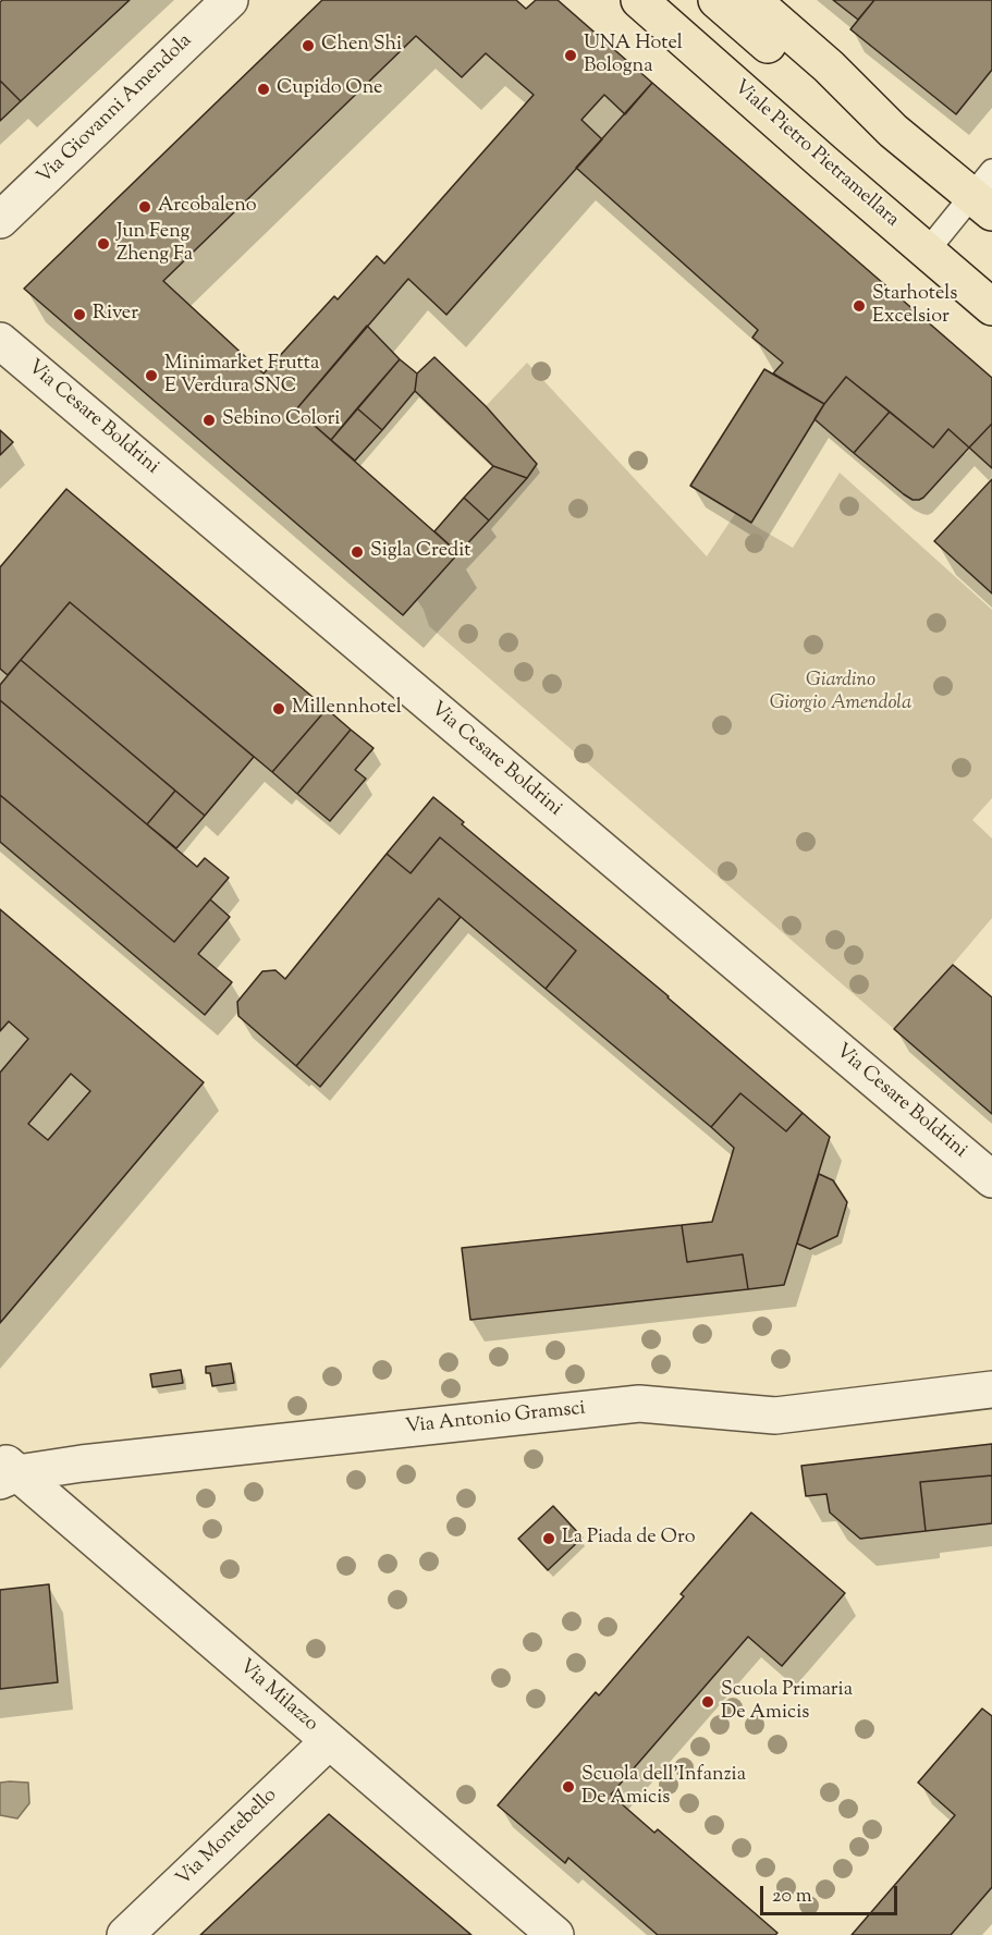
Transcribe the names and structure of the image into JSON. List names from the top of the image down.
{
  "streets": {
    "main road": ["Viale Pietro Pietramellara"],
    "street": [
      "Via Giovanni Amendola",
      "Via Cesare Boldrini",
      "Via Antonio Gramsci",
      "Via Milazzo",
      "Via Montebello"
    ]
  },
  "crossings": [
    ["Via Antonio Gramsci", "Via Milazzo"],
    ["Via Milazzo", "Via Montebello"]
  ],
  "parks": ["Giardino Giorgio Amendola"],
  "places": [
    "Chen Shi",
    "UNA Hotel Bologna",
    "Cupido One",
    "Arcobaleno",
    "Jun Feng Zheng Fa",
    "Starhotels Excelsior",
    "River",
    "Minimarket Frutta E Verdura SNC",
    "Sebino Colori",
    "Sigla Credit",
    "Millennhotel",
    "La Piada de Oro",
    "Scuola Primaria De Amicis",
    "Scuola dell'Infanzia De Amicis"
  ],
  "scale_bar": "20 m"
}
